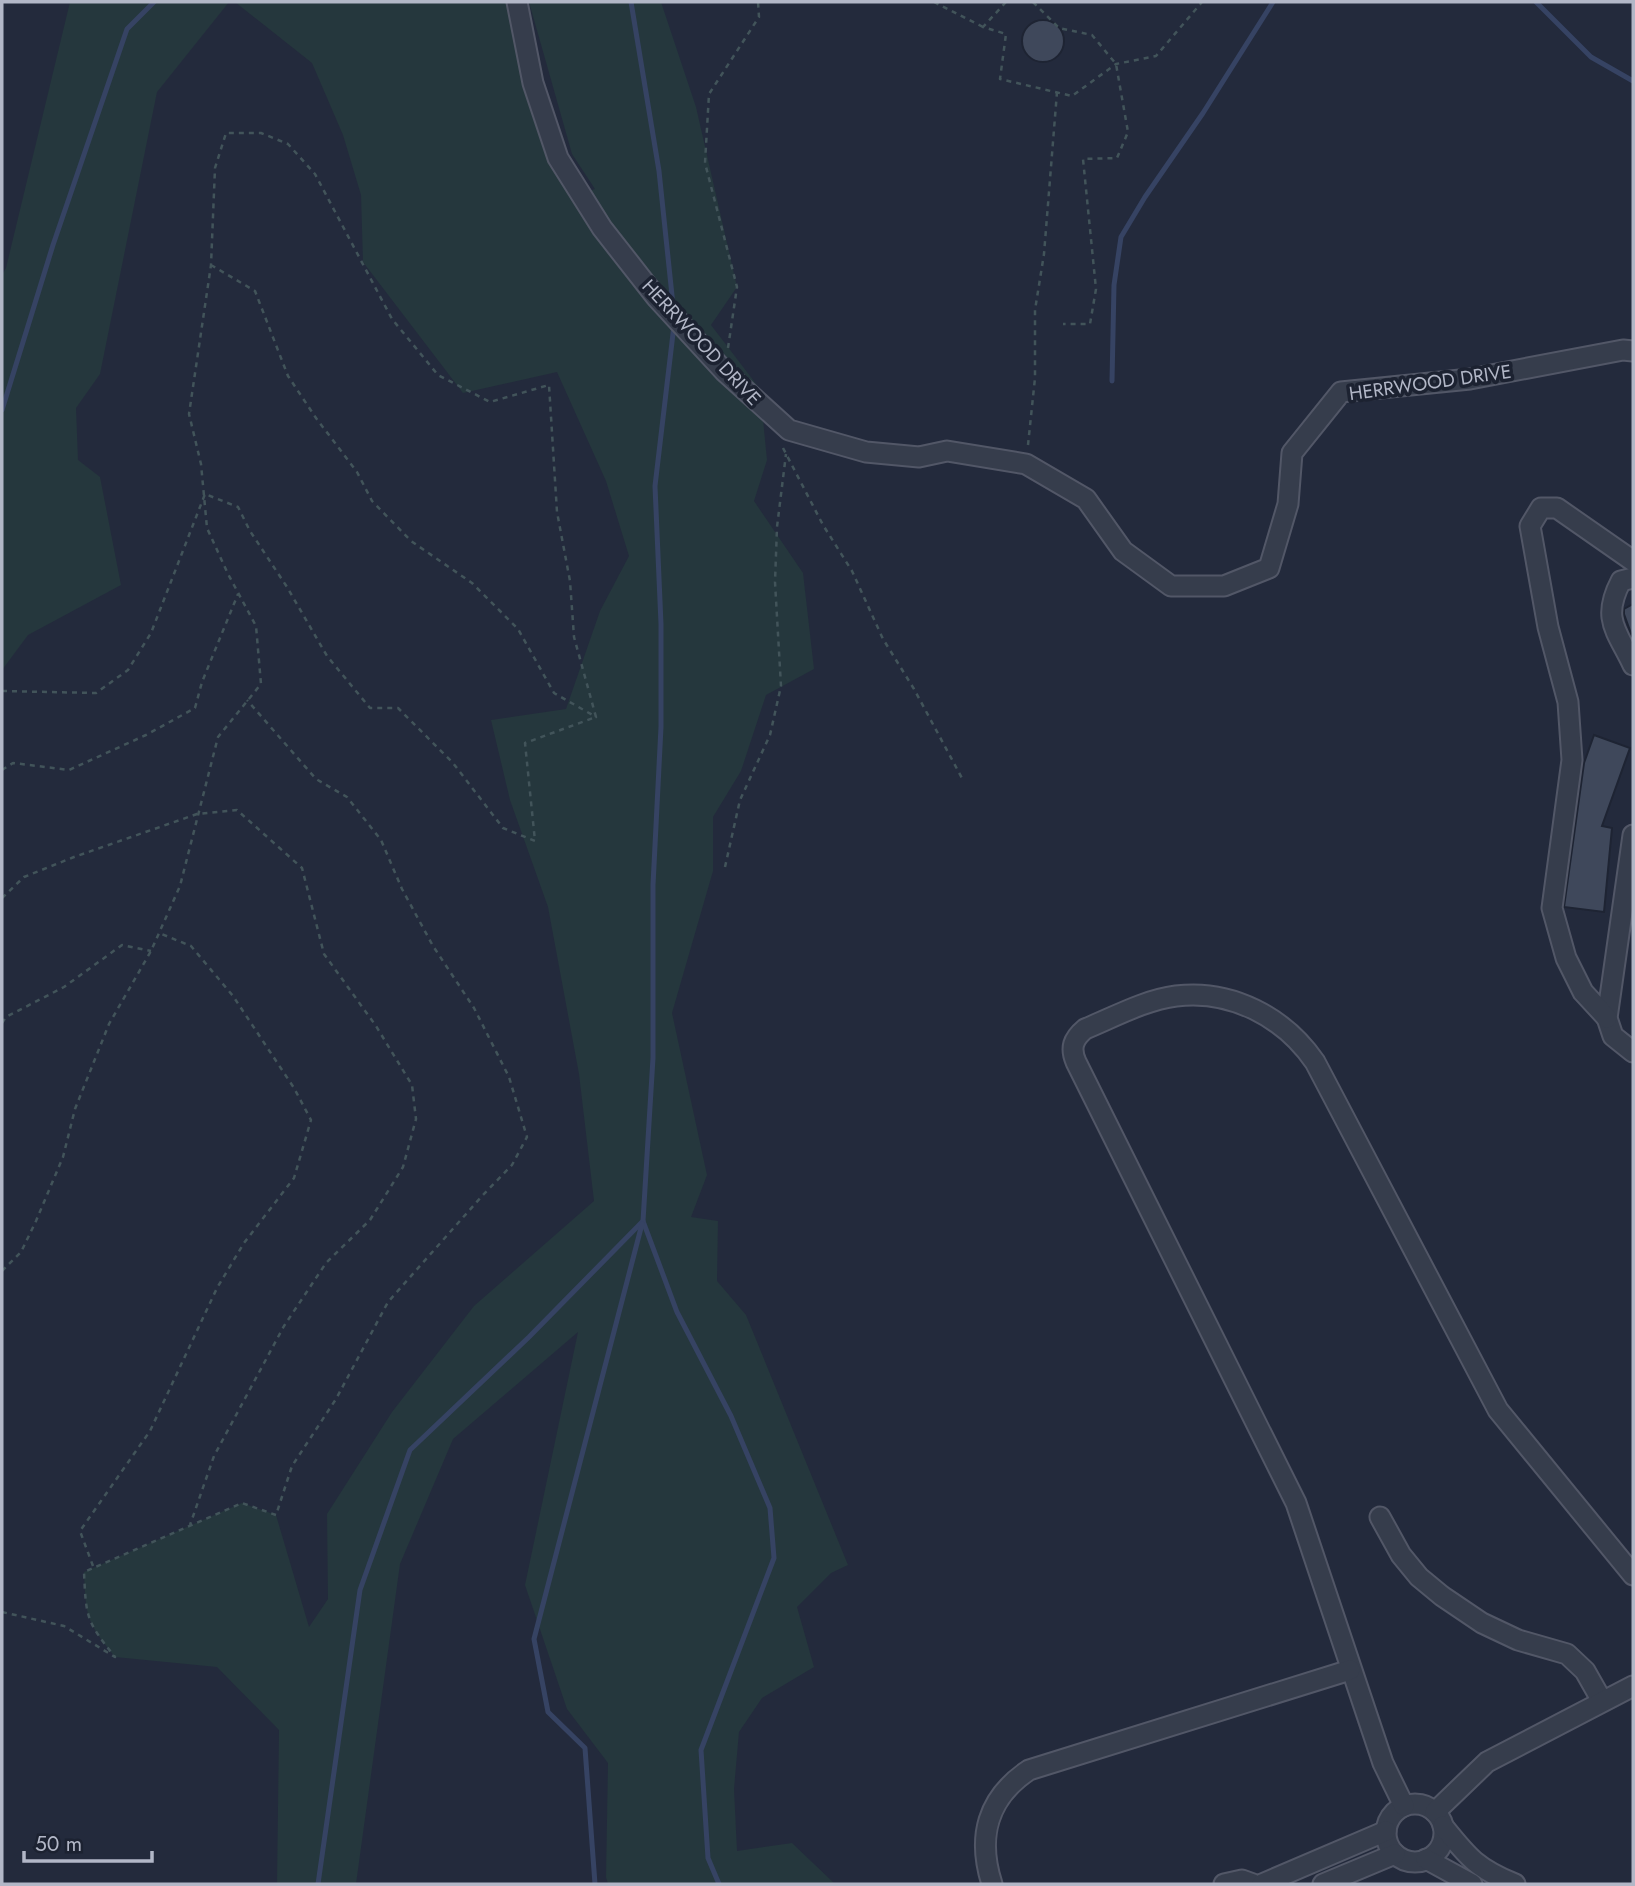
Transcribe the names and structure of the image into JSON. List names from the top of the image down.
{
  "streets": {
    "street": ["HERRWOOD DRIVE"]
  },
  "scale_bar": "50 m"
}
